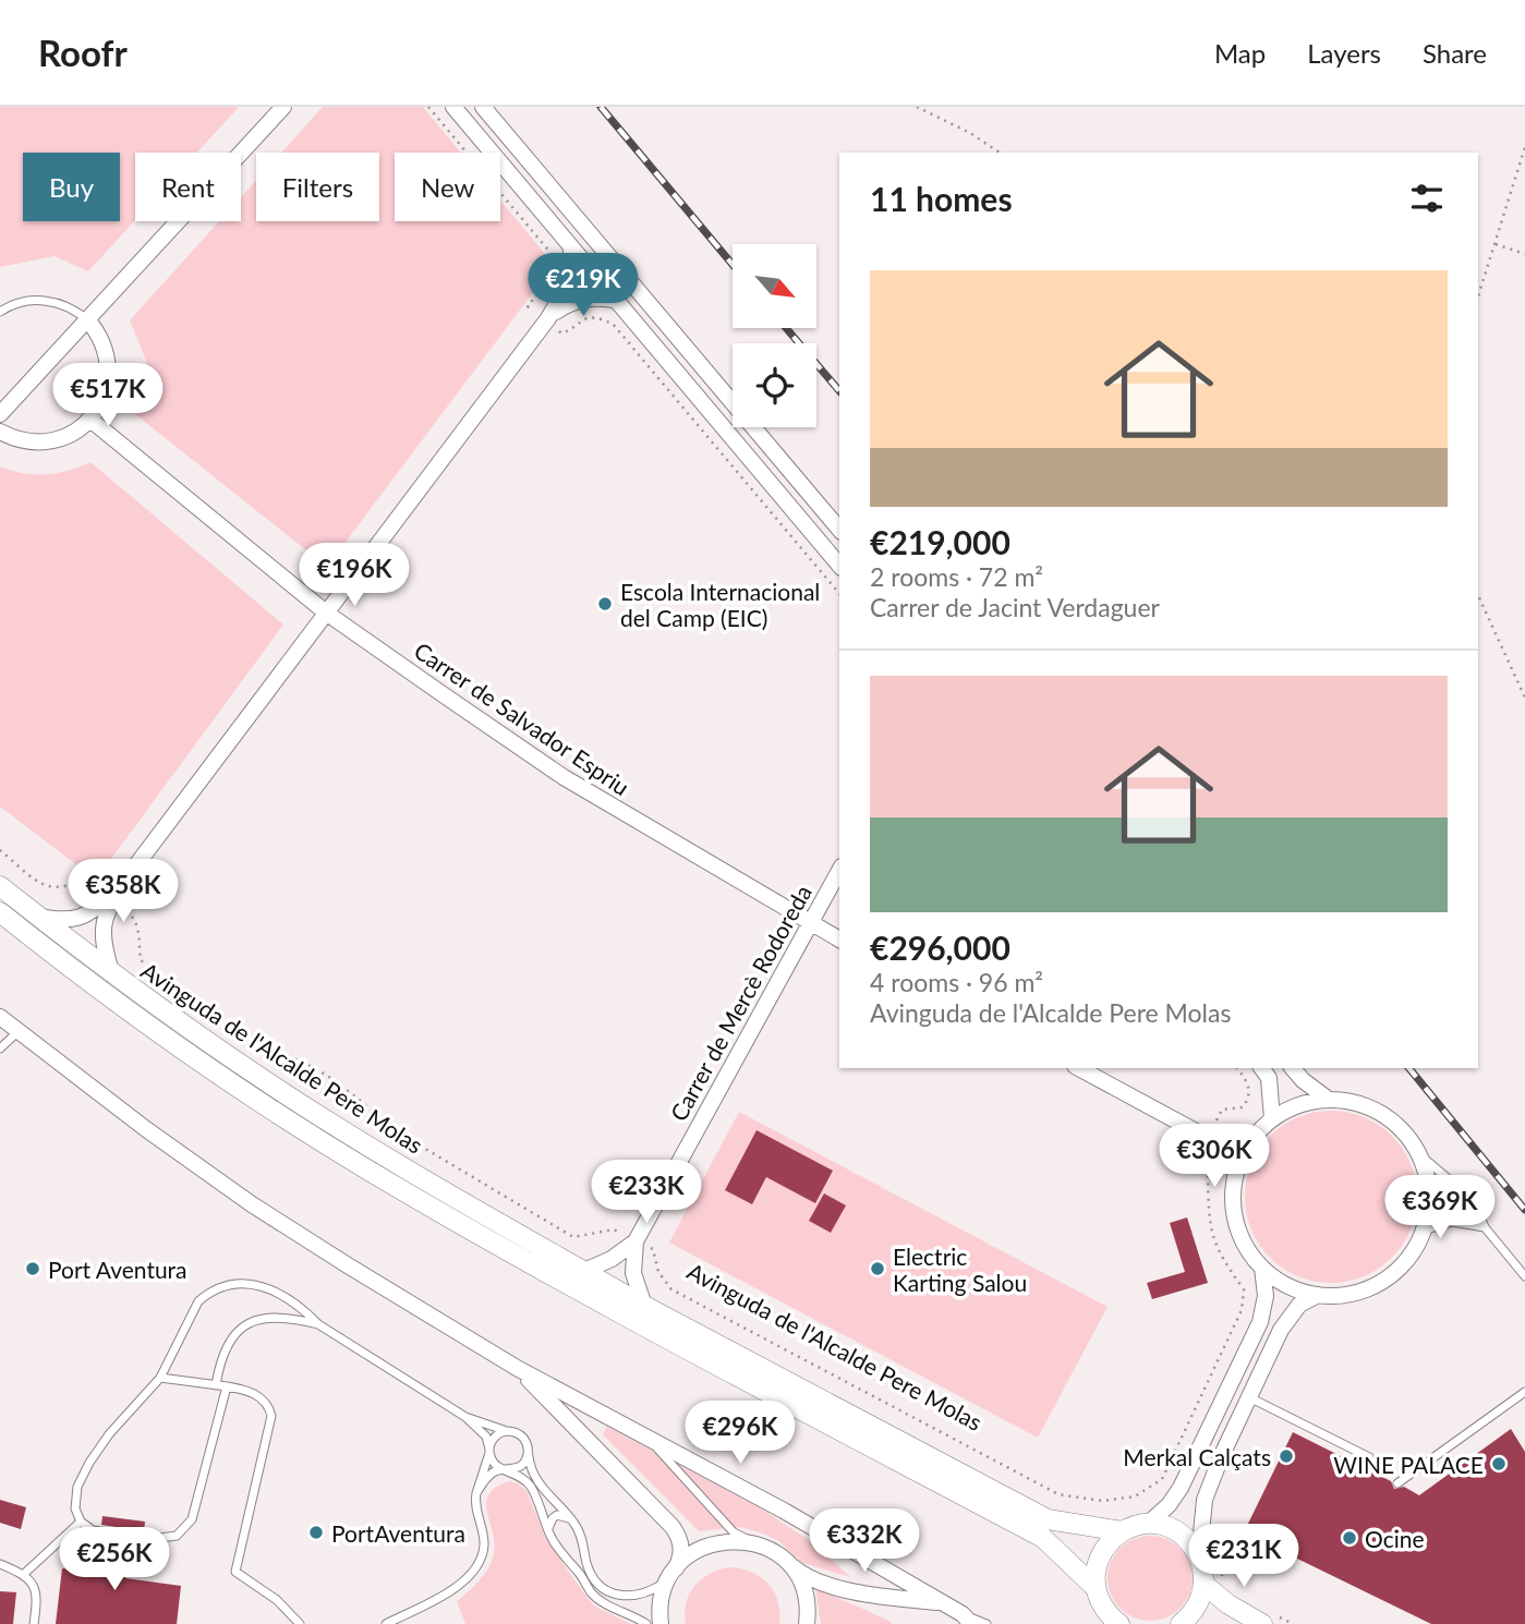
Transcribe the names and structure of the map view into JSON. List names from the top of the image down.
{
  "streets": {
    "street": ["Carrer de Salvador Espriu", "Carrer de Mercè Rodoreda", "Avinguda de l'Alcalde Pere Molas"]
  },
  "crossings": [
    ["Carrer de Salvador Espriu", "Carrer de Mercè Rodoreda"],
    ["Carrer de Mercè Rodoreda", "Avinguda de l'Alcalde Pere Molas"]
  ],
  "places": [
    "Escola Internacional del Camp (EIC)",
    "Port Aventura",
    "Electric Karting Salou",
    "Merkal Calçats",
    "WINE PALACE",
    "PortAventura",
    "Ocine"
  ],
  "north": "bottom right",
  "page": {
    "header": "Roofr",
    "nav": ["Map", "Layers", "Share"],
    "chip": [
      "Buy",
      "Rent",
      "Filters",
      "New"
    ],
    "heading": "11 homes",
    "list": [
      {
        "name": "€219,000",
        "note": "2 rooms · 72 m² · Carrer de Jacint Verdaguer"
      },
      {
        "name": "€296,000",
        "note": "4 rooms · 96 m² · Avinguda de l'Alcalde Pere Molas"
      }
    ],
    "price": [
      "€219K",
      "€517K",
      "€196K",
      "€358K",
      "€306K",
      "€233K",
      "€369K",
      "€296K",
      "€332K",
      "€231K",
      "€256K"
    ]
  }
}
